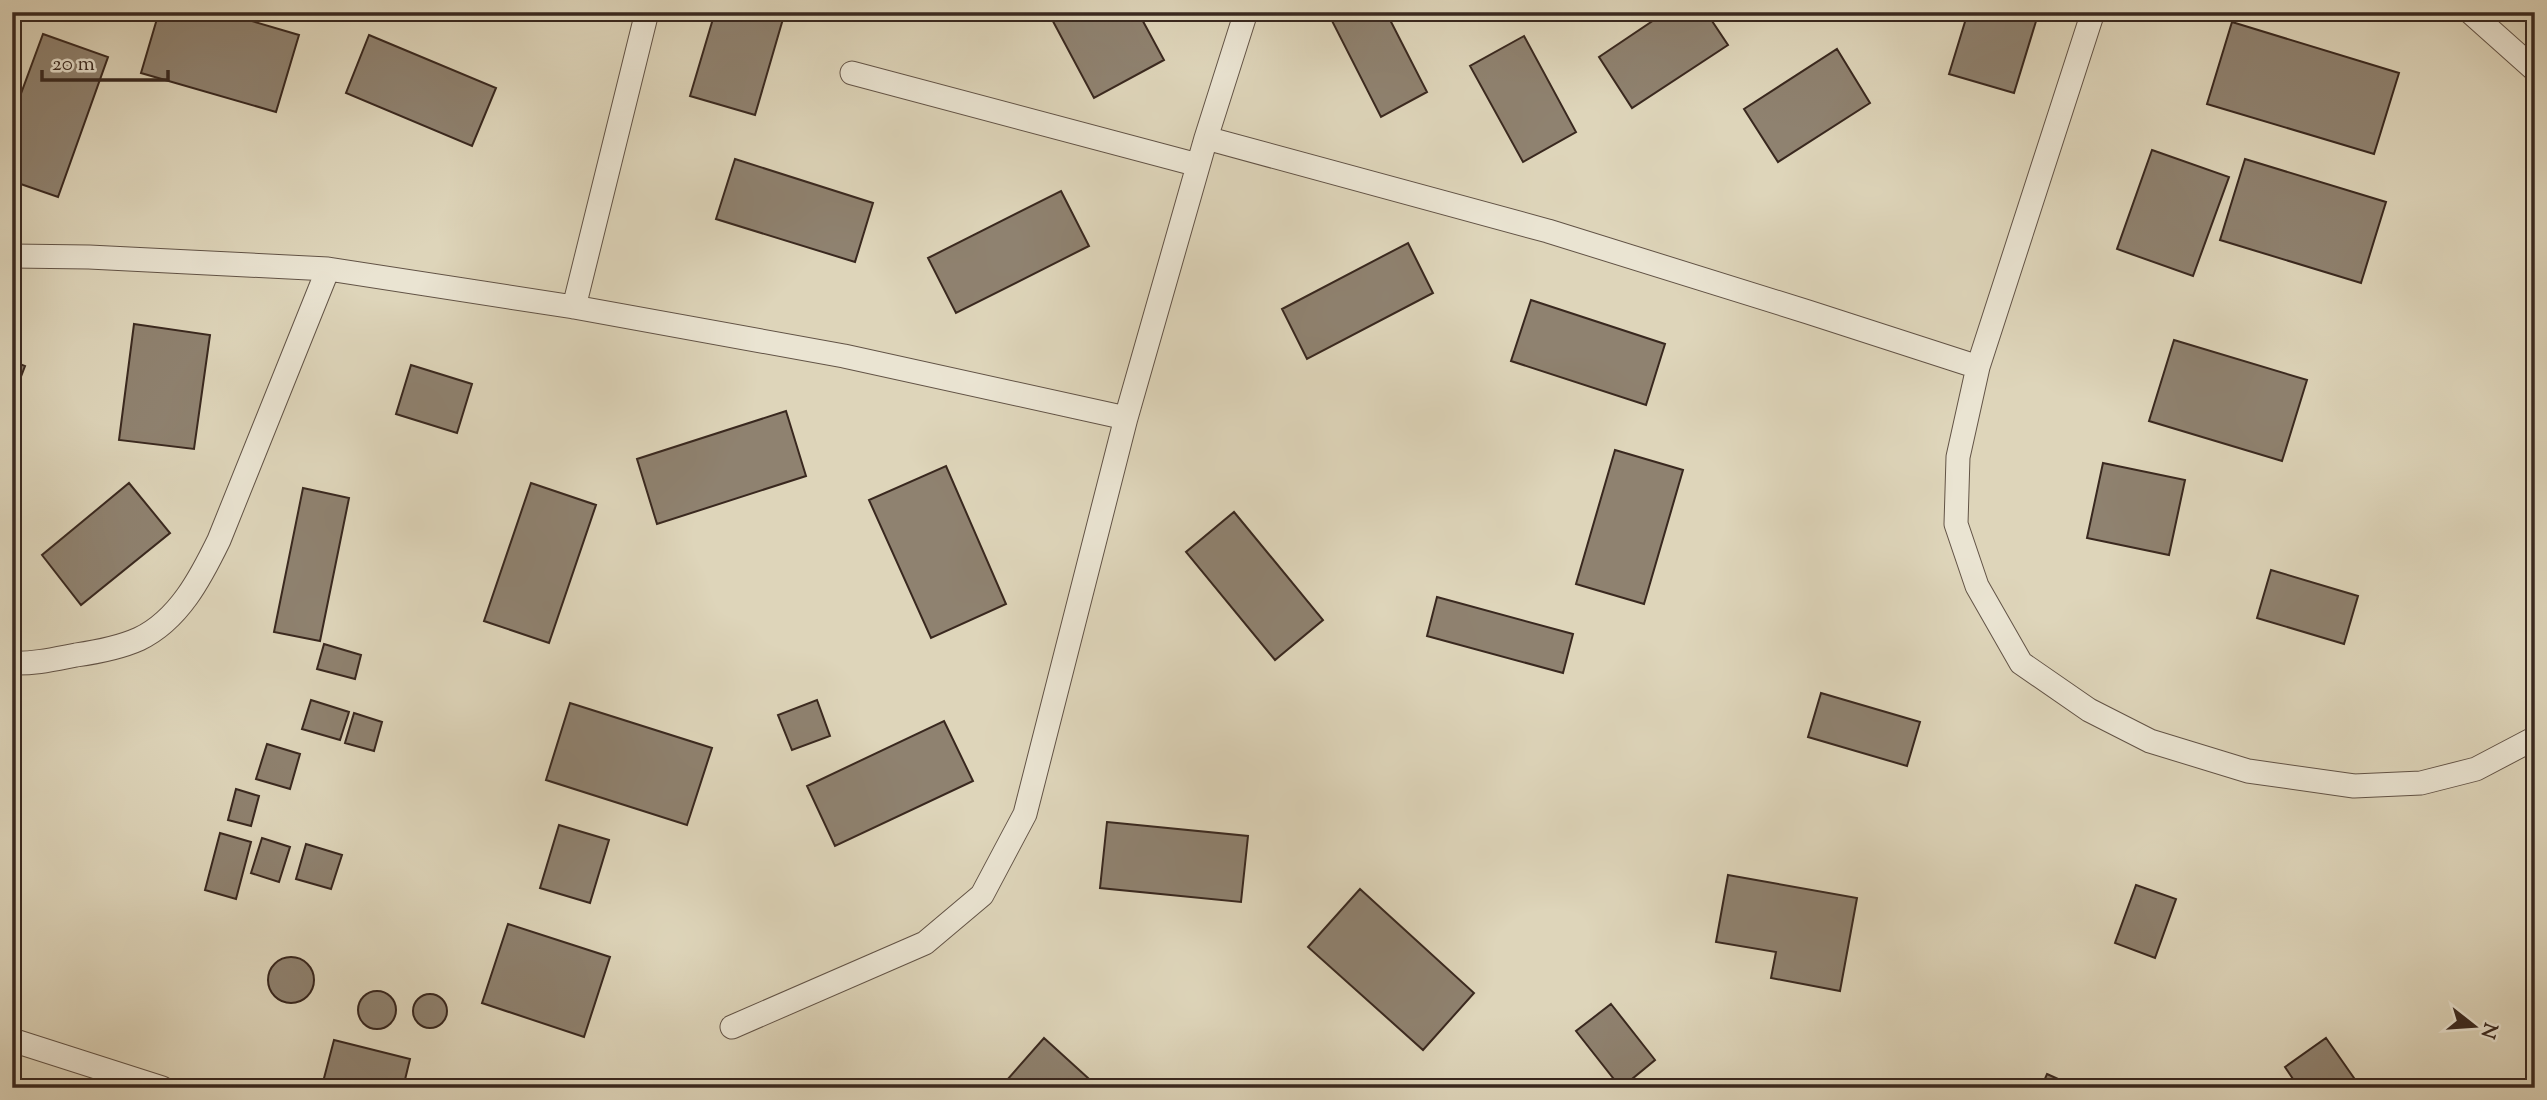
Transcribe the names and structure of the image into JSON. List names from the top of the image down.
{
  "scale_bar": "20 m",
  "north": "right"
}
